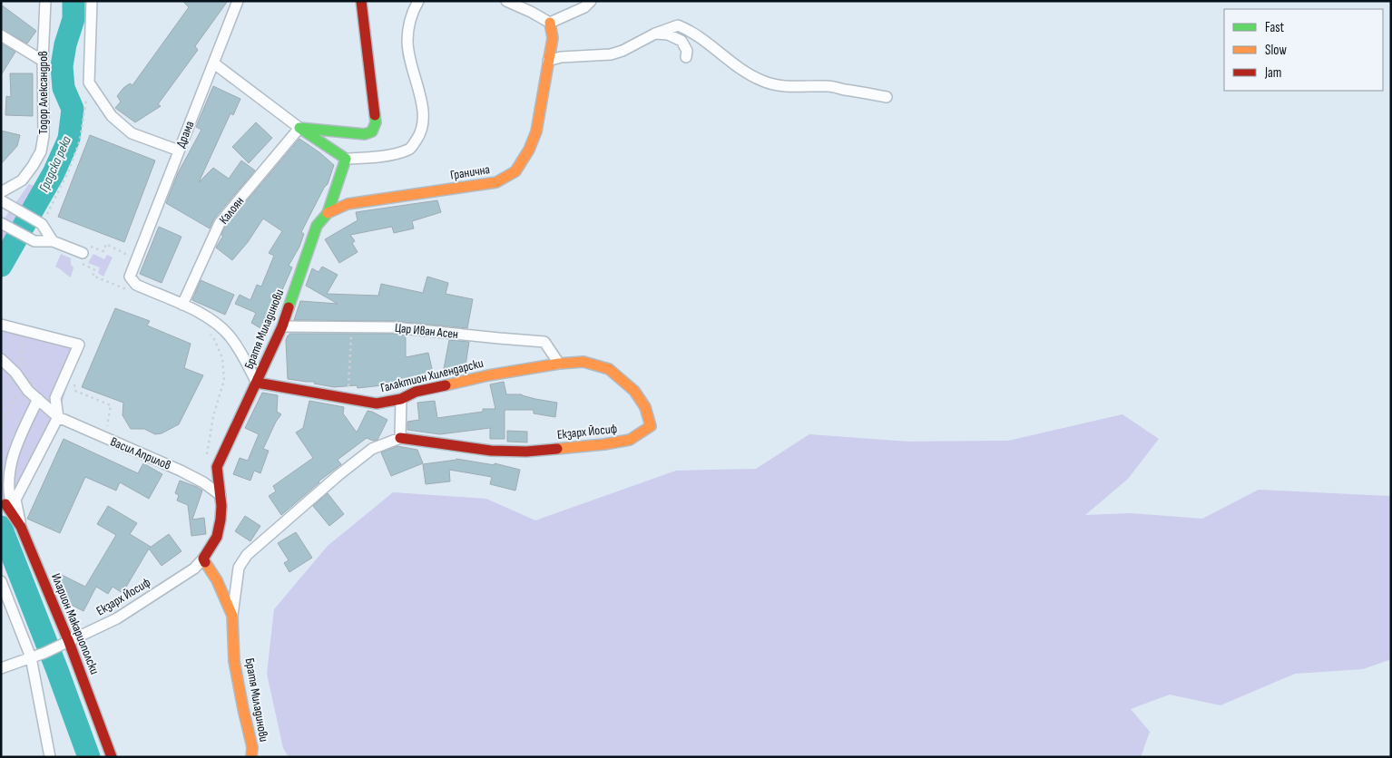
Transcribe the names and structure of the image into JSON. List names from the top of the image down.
{
  "streets": {
    "street": [
      "Тодор Александров",
      "Драма",
      "Гранична",
      "Калоян",
      "Братя Миладинови",
      "Цар Иван Асен",
      "Галактион Хилендарски",
      "Екзарх Йосиф",
      "Васил Априлов",
      "Иларион Макариополски"
    ]
  },
  "crossings": [
    ["Гранична", "Братя Миладинови"],
    ["Братя Миладинови", "Цар Иван Асен"],
    ["Братя Миладинови", "Галактион Хилендарски"],
    ["Братя Миладинови", "Екзарх Йосиф"],
    ["Братя Миладинови", "Васил Априлов"],
    ["Цар Иван Асен", "Галактион Хилендарски"],
    ["Цар Иван Асен", "Екзарх Йосиф"],
    ["Галактион Хилендарски", "Екзарх Йосиф"],
    ["Екзарх Йосиф", "Иларион Макариополски"]
  ],
  "water": ["Градска река"],
  "legend": ["Fast", "Slow", "Jam"]
}
